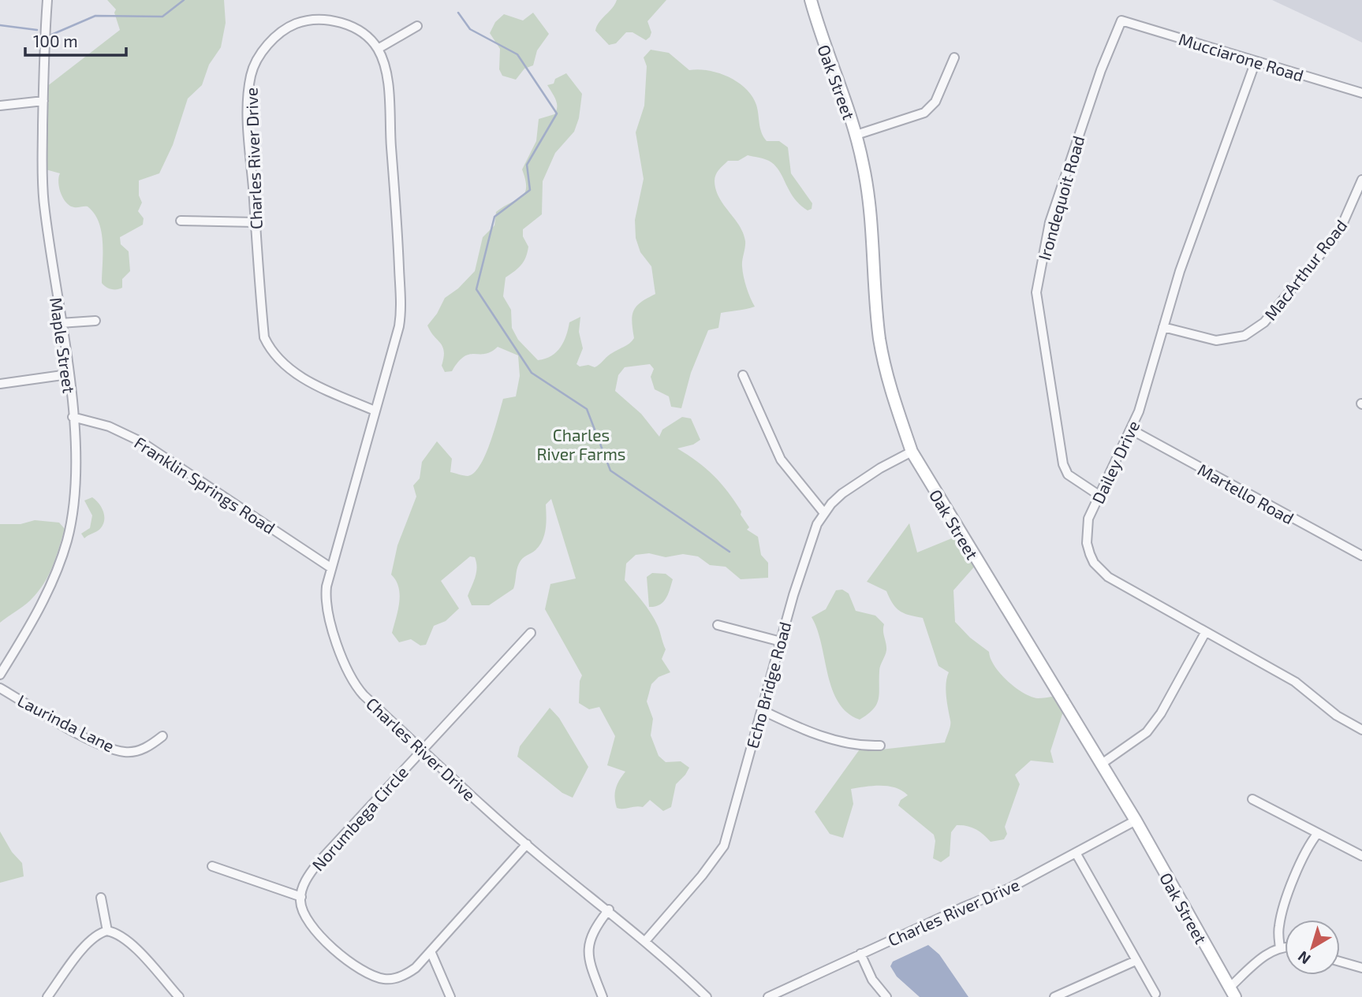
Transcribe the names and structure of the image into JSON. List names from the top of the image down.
{
  "streets": {
    "main road": ["Oak Street"],
    "street": [
      "Mucciarone Road",
      "Charles River Drive",
      "Irondequoit Road",
      "MacArthur Road",
      "Maple Street",
      "Dailey Drive",
      "Franklin Springs Road",
      "Martello Road",
      "Echo Bridge Road",
      "Laurinda Lane",
      "Norumbega Circle"
    ]
  },
  "crossings": [
    ["Mucciarone Road", "Irondequoit Road"],
    ["Mucciarone Road", "Dailey Drive"],
    ["Oak Street", "Charles River Drive"],
    ["Oak Street", "Echo Bridge Road"],
    ["Charles River Drive", "Franklin Springs Road"],
    ["Charles River Drive", "Echo Bridge Road"],
    ["Charles River Drive", "Norumbega Circle"],
    ["Irondequoit Road", "Dailey Drive"],
    ["MacArthur Road", "Dailey Drive"],
    ["Maple Street", "Franklin Springs Road"],
    ["Dailey Drive", "Martello Road"]
  ],
  "parks": ["Charles River Farms"],
  "scale_bar": "100 m",
  "north": "bottom left"
}
